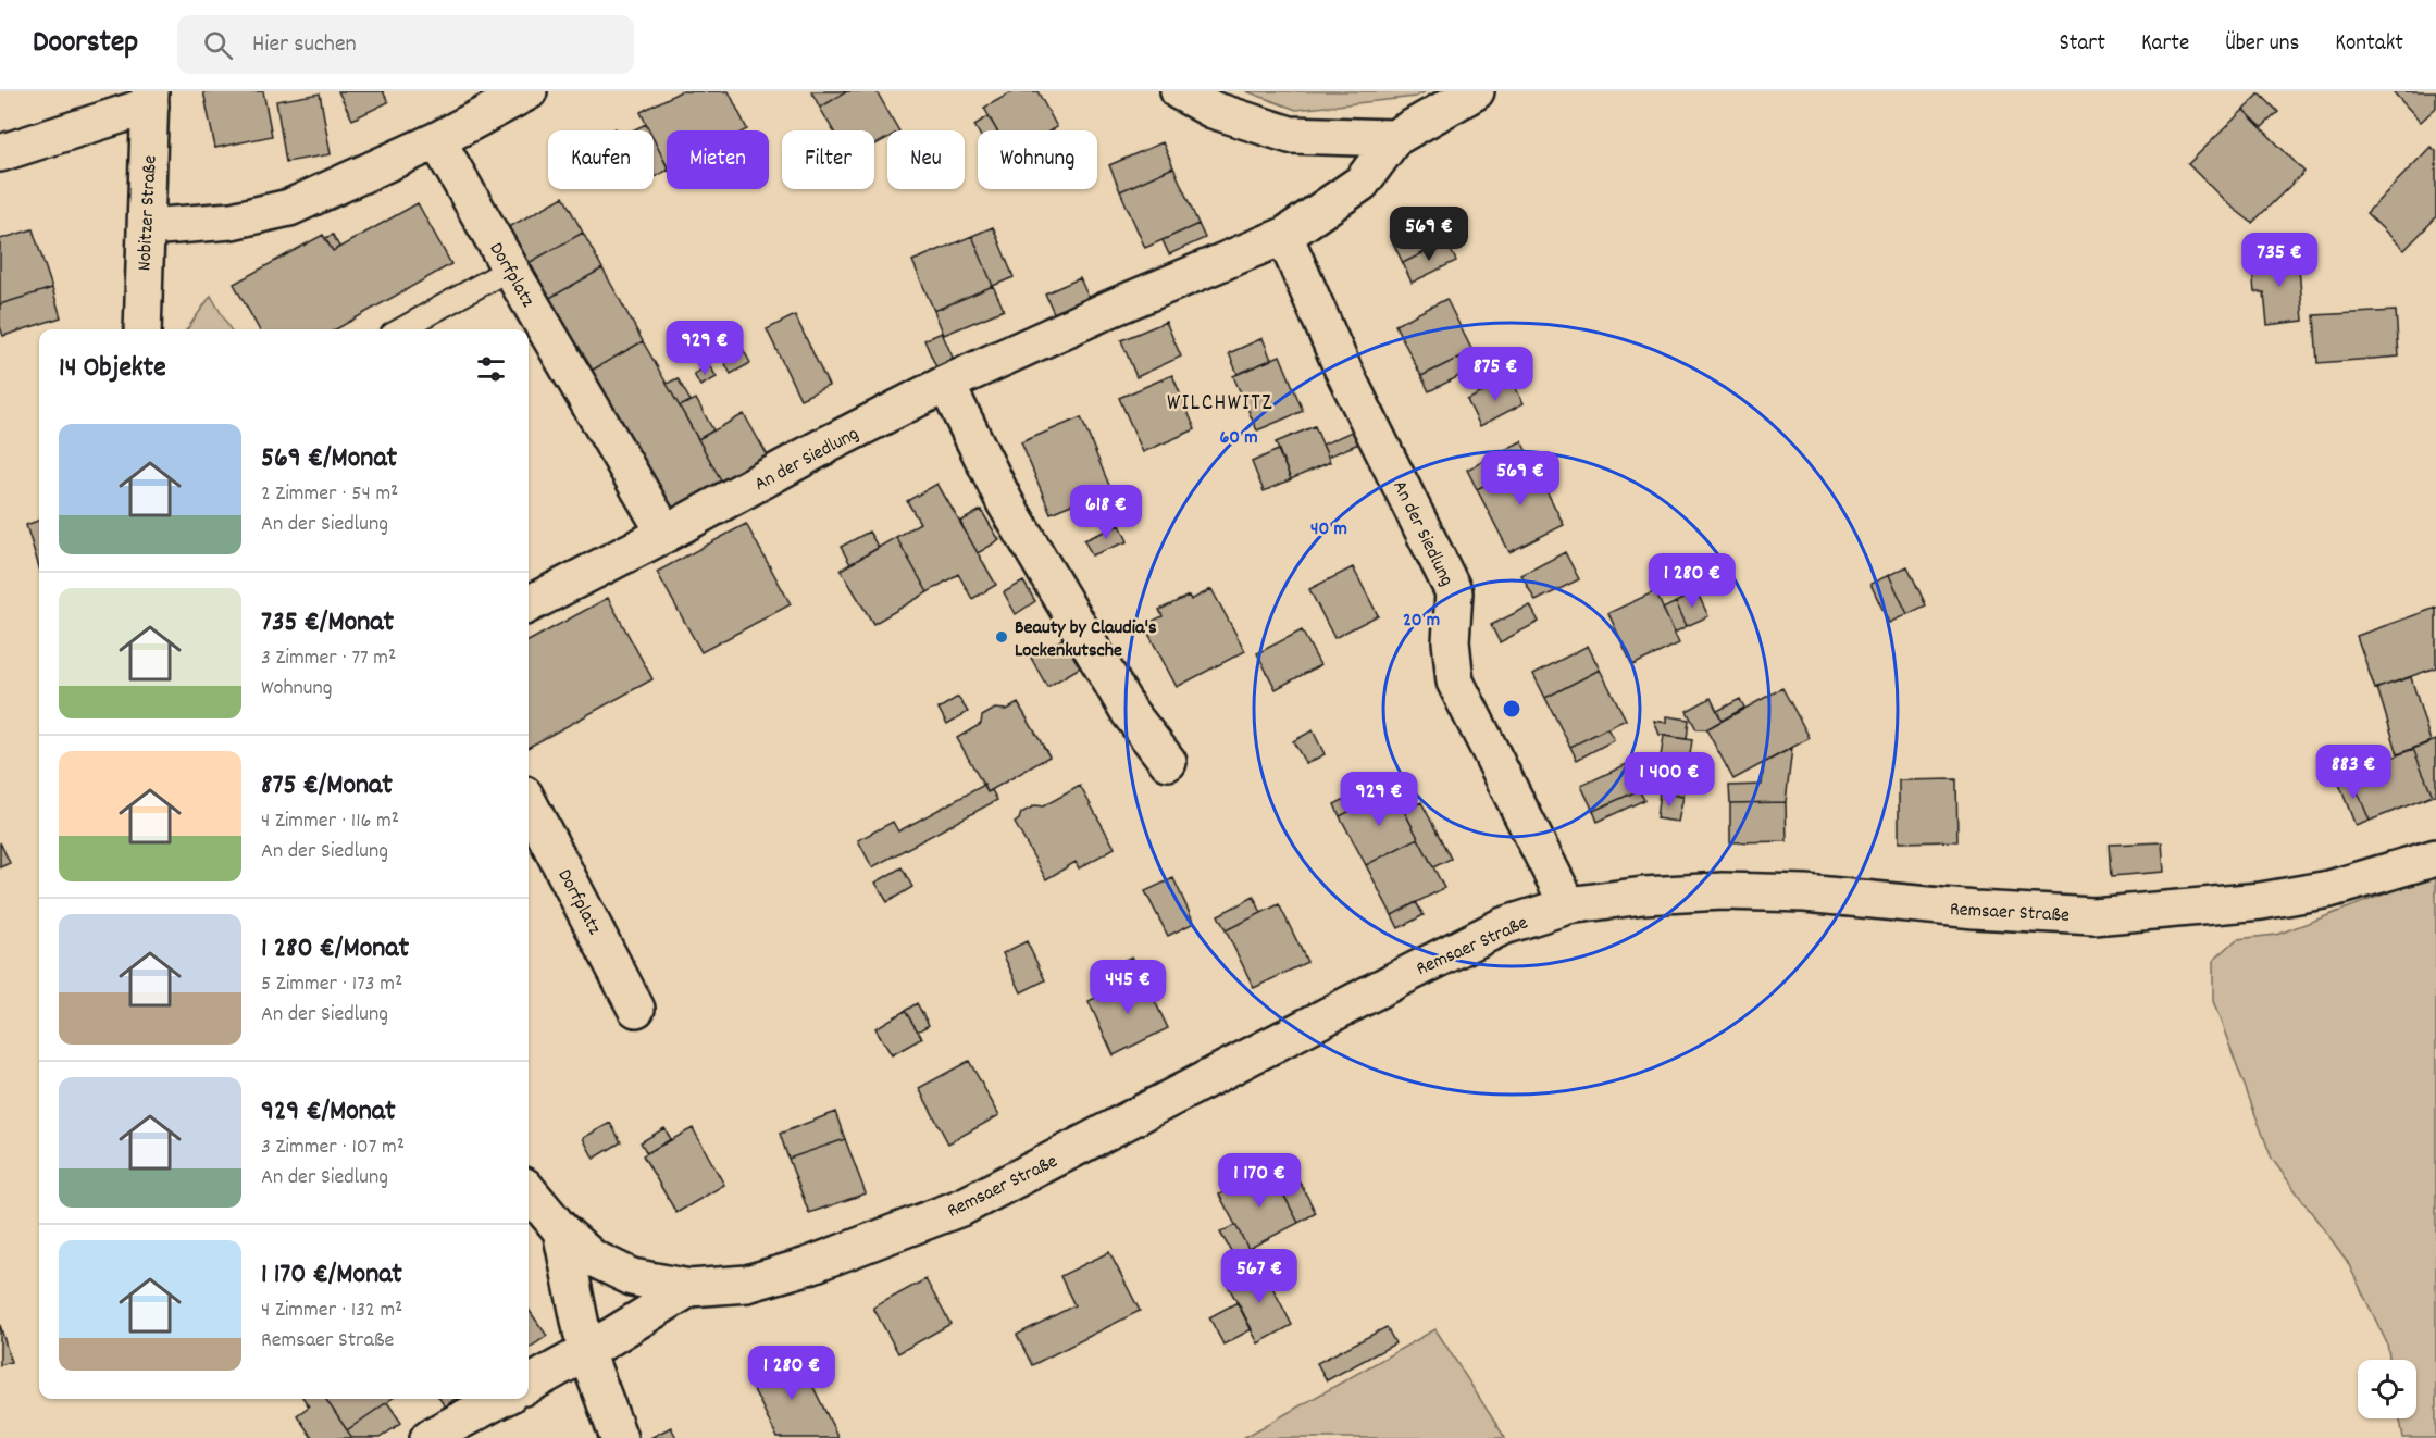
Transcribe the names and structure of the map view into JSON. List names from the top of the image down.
{
  "streets": {
    "street": [
      "Nobitzer Straße",
      "Dorfplatz",
      "An der Siedlung",
      "Remsaer Straße"
    ]
  },
  "crossings": [
    ["Dorfplatz", "An der Siedlung"],
    ["An der Siedlung", "Remsaer Straße"]
  ],
  "districts": ["WILCHWITZ"],
  "places": ["Beauty by Claudia's Lockenkutsche"],
  "page": {
    "header": "Doorstep",
    "search": "Hier suchen",
    "nav": [
      "Start",
      "Karte",
      "Über uns",
      "Kontakt"
    ],
    "chip": [
      "Kaufen",
      "Mieten",
      "Filter",
      "Neu",
      "Wohnung"
    ],
    "price": [
      "569 €",
      "735 €",
      "929 €",
      "875 €",
      "569 €",
      "618 €",
      "1 280 €",
      "883 €",
      "1 400 €",
      "929 €",
      "445 €",
      "1 170 €",
      "567 €",
      "1 280 €"
    ],
    "heading": "14 Objekte",
    "list": [
      {
        "name": "569 €/Monat",
        "note": "2 Zimmer · 54 m² · An der Siedlung"
      },
      {
        "name": "735 €/Monat",
        "note": "3 Zimmer · 77 m² · Wohnung"
      },
      {
        "name": "875 €/Monat",
        "note": "4 Zimmer · 116 m² · An der Siedlung"
      },
      {
        "name": "1 280 €/Monat",
        "note": "5 Zimmer · 173 m² · An der Siedlung"
      },
      {
        "name": "929 €/Monat",
        "note": "3 Zimmer · 107 m² · An der Siedlung"
      },
      {
        "name": "1 170 €/Monat",
        "note": "4 Zimmer · 132 m² · Remsaer Straße"
      }
    ]
  },
  "rings": ["60 m", "40 m", "20 m"]
}
